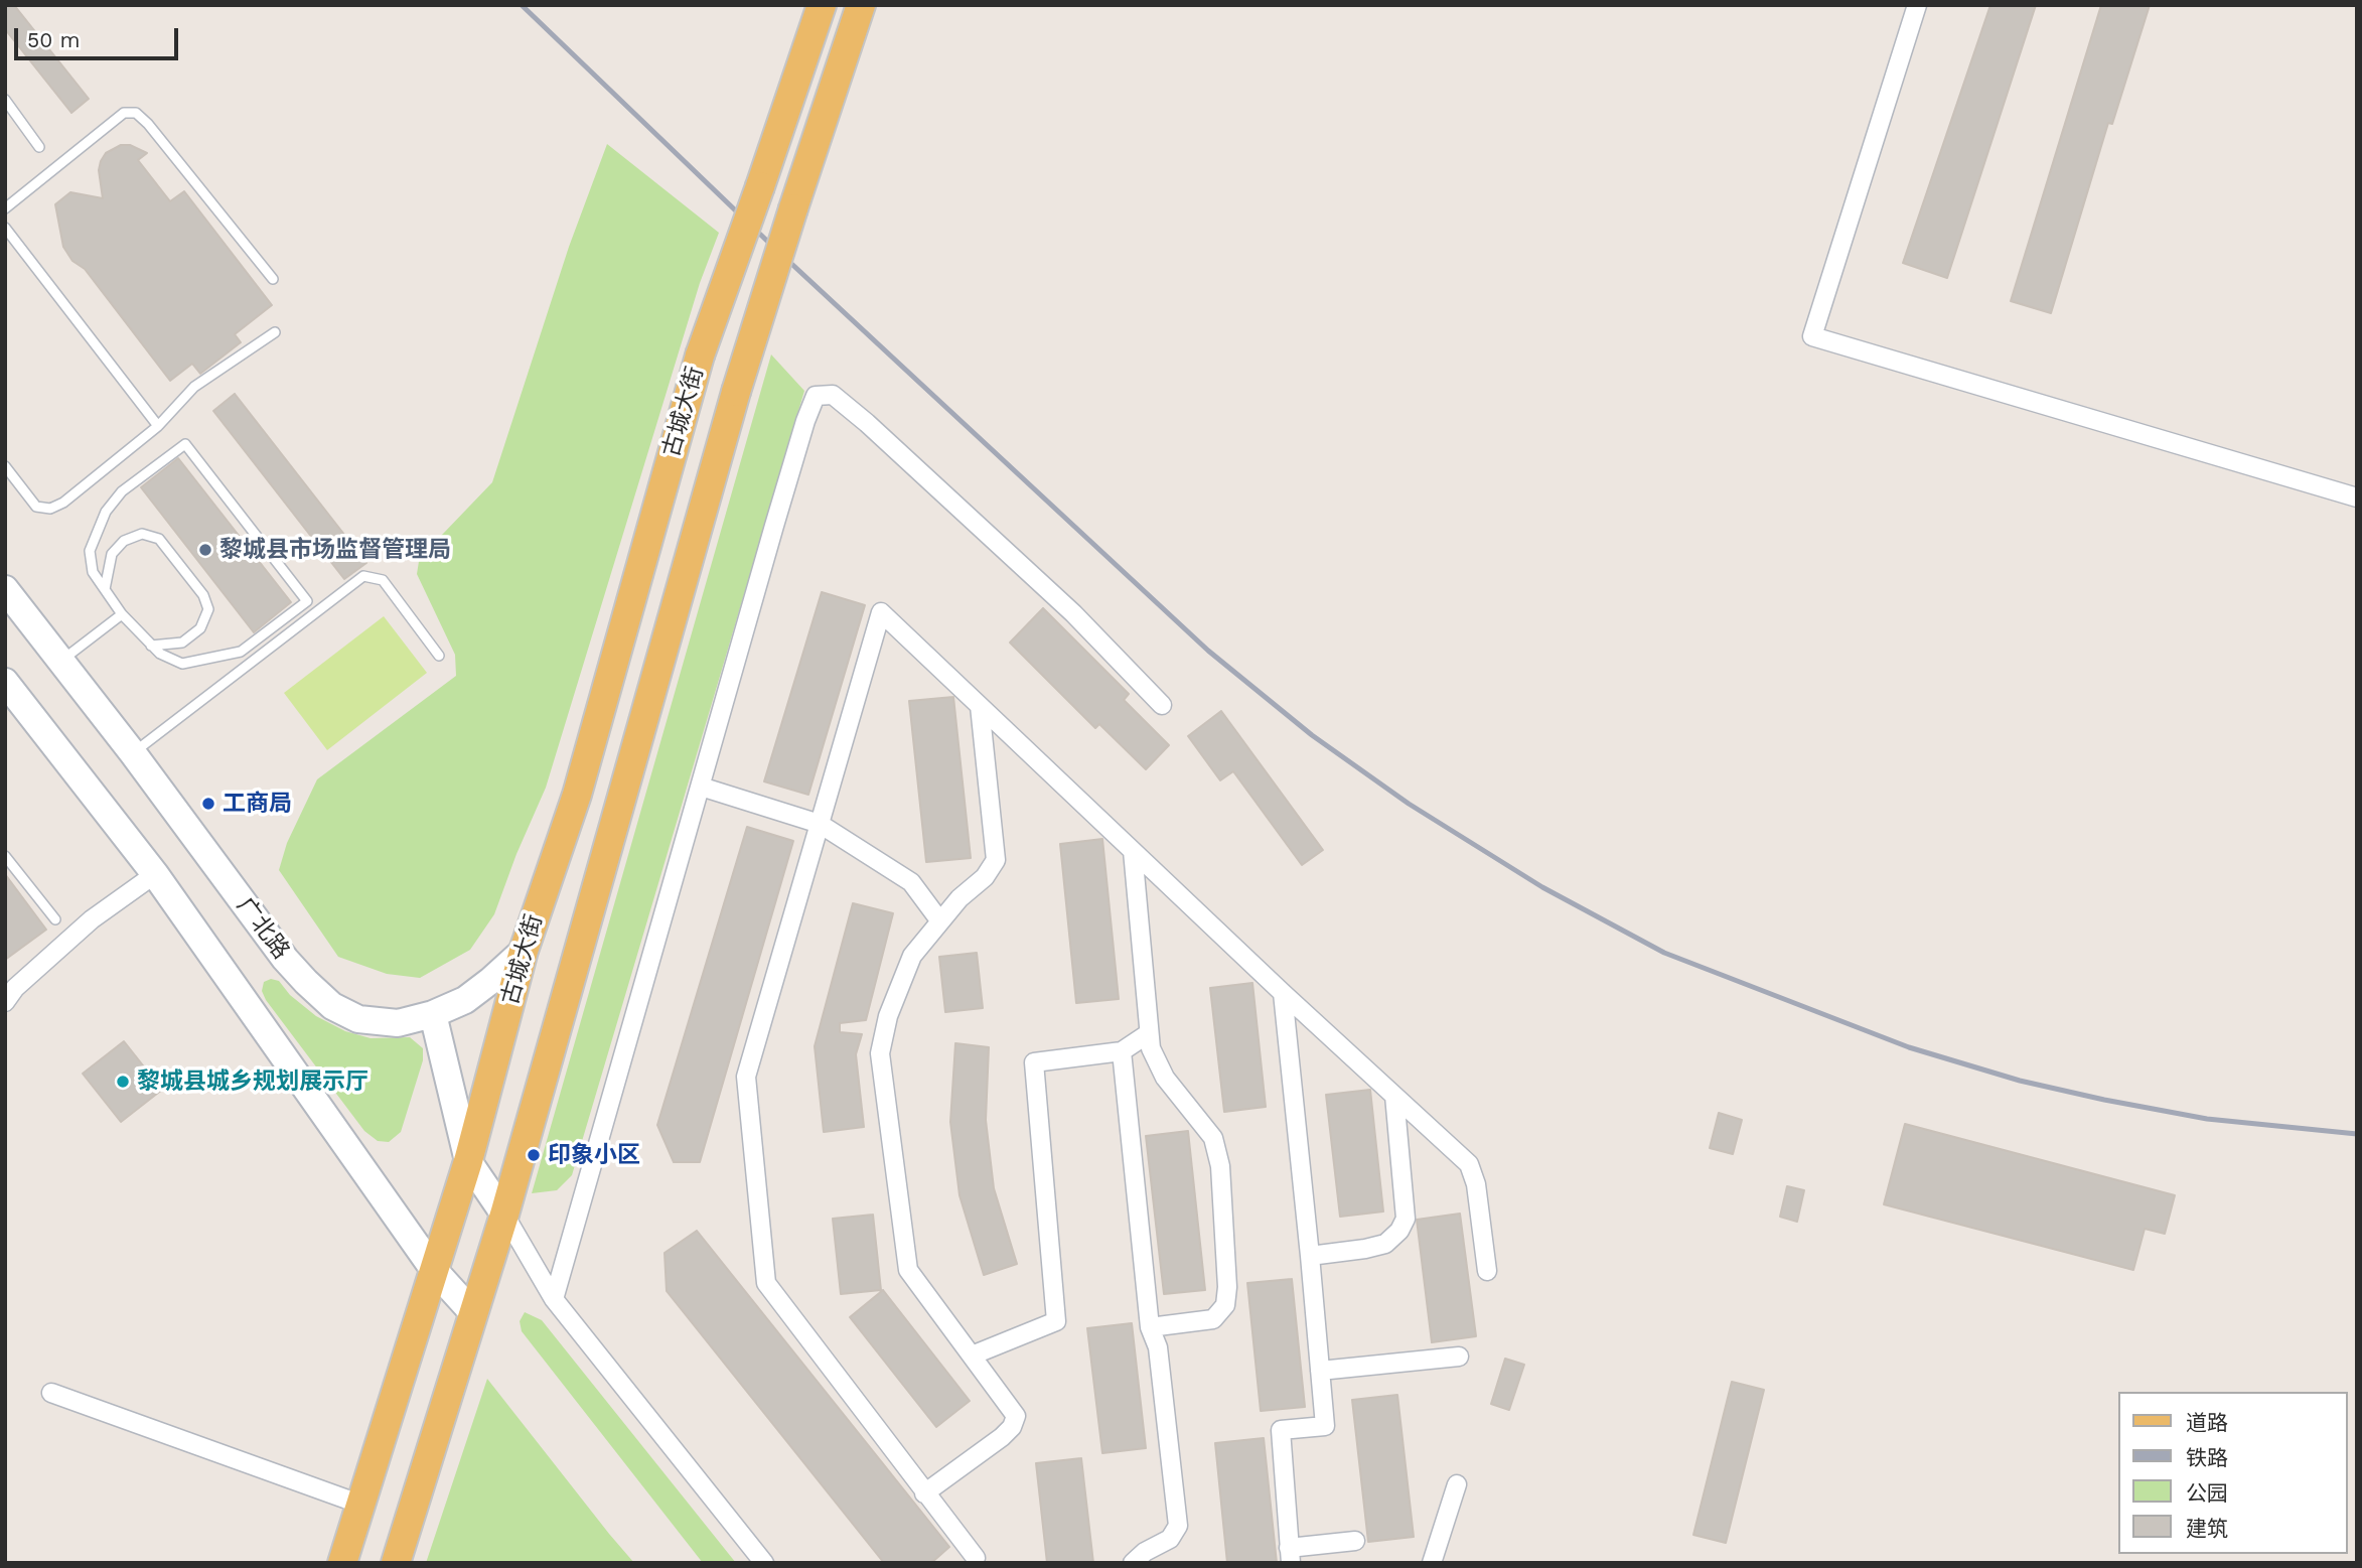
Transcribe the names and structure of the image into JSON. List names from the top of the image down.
{
  "streets": {
    "main road": ["古城大街", "广北路"]
  },
  "crossings": [
    ["古城大街", "广北路"]
  ],
  "places": [
    "黎城县市场监督管理局",
    "工商局",
    "黎城县城乡规划展示厅",
    "印象小区"
  ],
  "legend": [
    "道路",
    "铁路",
    "公园",
    "建筑"
  ],
  "scale_bar": "50 m"
}
